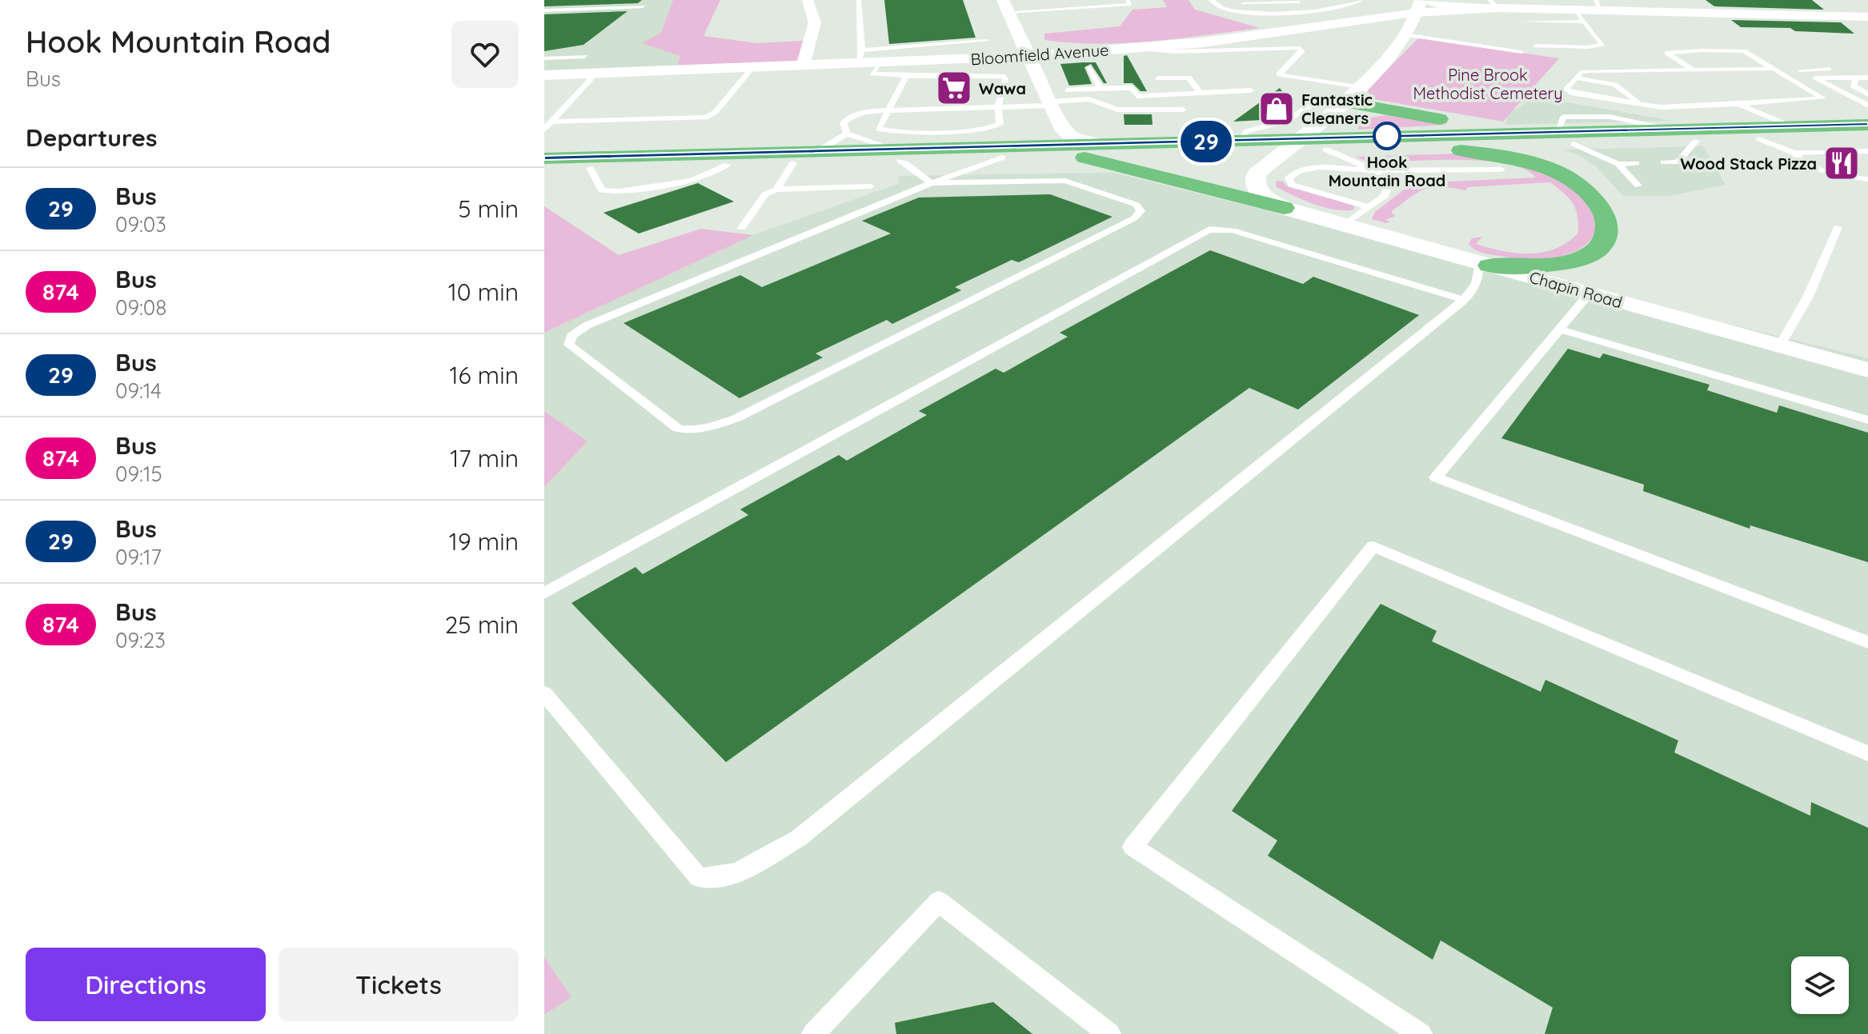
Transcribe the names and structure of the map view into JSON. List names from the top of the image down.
{
  "streets": {
    "main road": ["Bloomfield Avenue", "Chapin Road"]
  },
  "parks": ["Pine Brook Methodist Cemetery"],
  "places": {
    "supermarket": ["Wawa"],
    "shop": ["Fantastic Cleaners"],
    "other": ["Hook Mountain Road"],
    "restaurant": ["Wood Stack Pizza"]
  },
  "lines": ["bus line 29"],
  "page": {
    "heading": [
      ["Hook Mountain Road", "Bus"],
      "Departures"
    ],
    "on_map": "29",
    "list": [
      {
        "mark": "29",
        "name": "Bus",
        "note": "09:03",
        "value": "5 min"
      },
      {
        "mark": "874",
        "name": "Bus",
        "note": "09:08",
        "value": "10 min"
      },
      {
        "mark": "29",
        "name": "Bus",
        "note": "09:14",
        "value": "16 min"
      },
      {
        "mark": "874",
        "name": "Bus",
        "note": "09:15",
        "value": "17 min"
      },
      {
        "mark": "29",
        "name": "Bus",
        "note": "09:17",
        "value": "19 min"
      },
      {
        "mark": "874",
        "name": "Bus",
        "note": "09:23",
        "value": "25 min"
      }
    ],
    "buttons": ["Directions", "Tickets"]
  }
}
